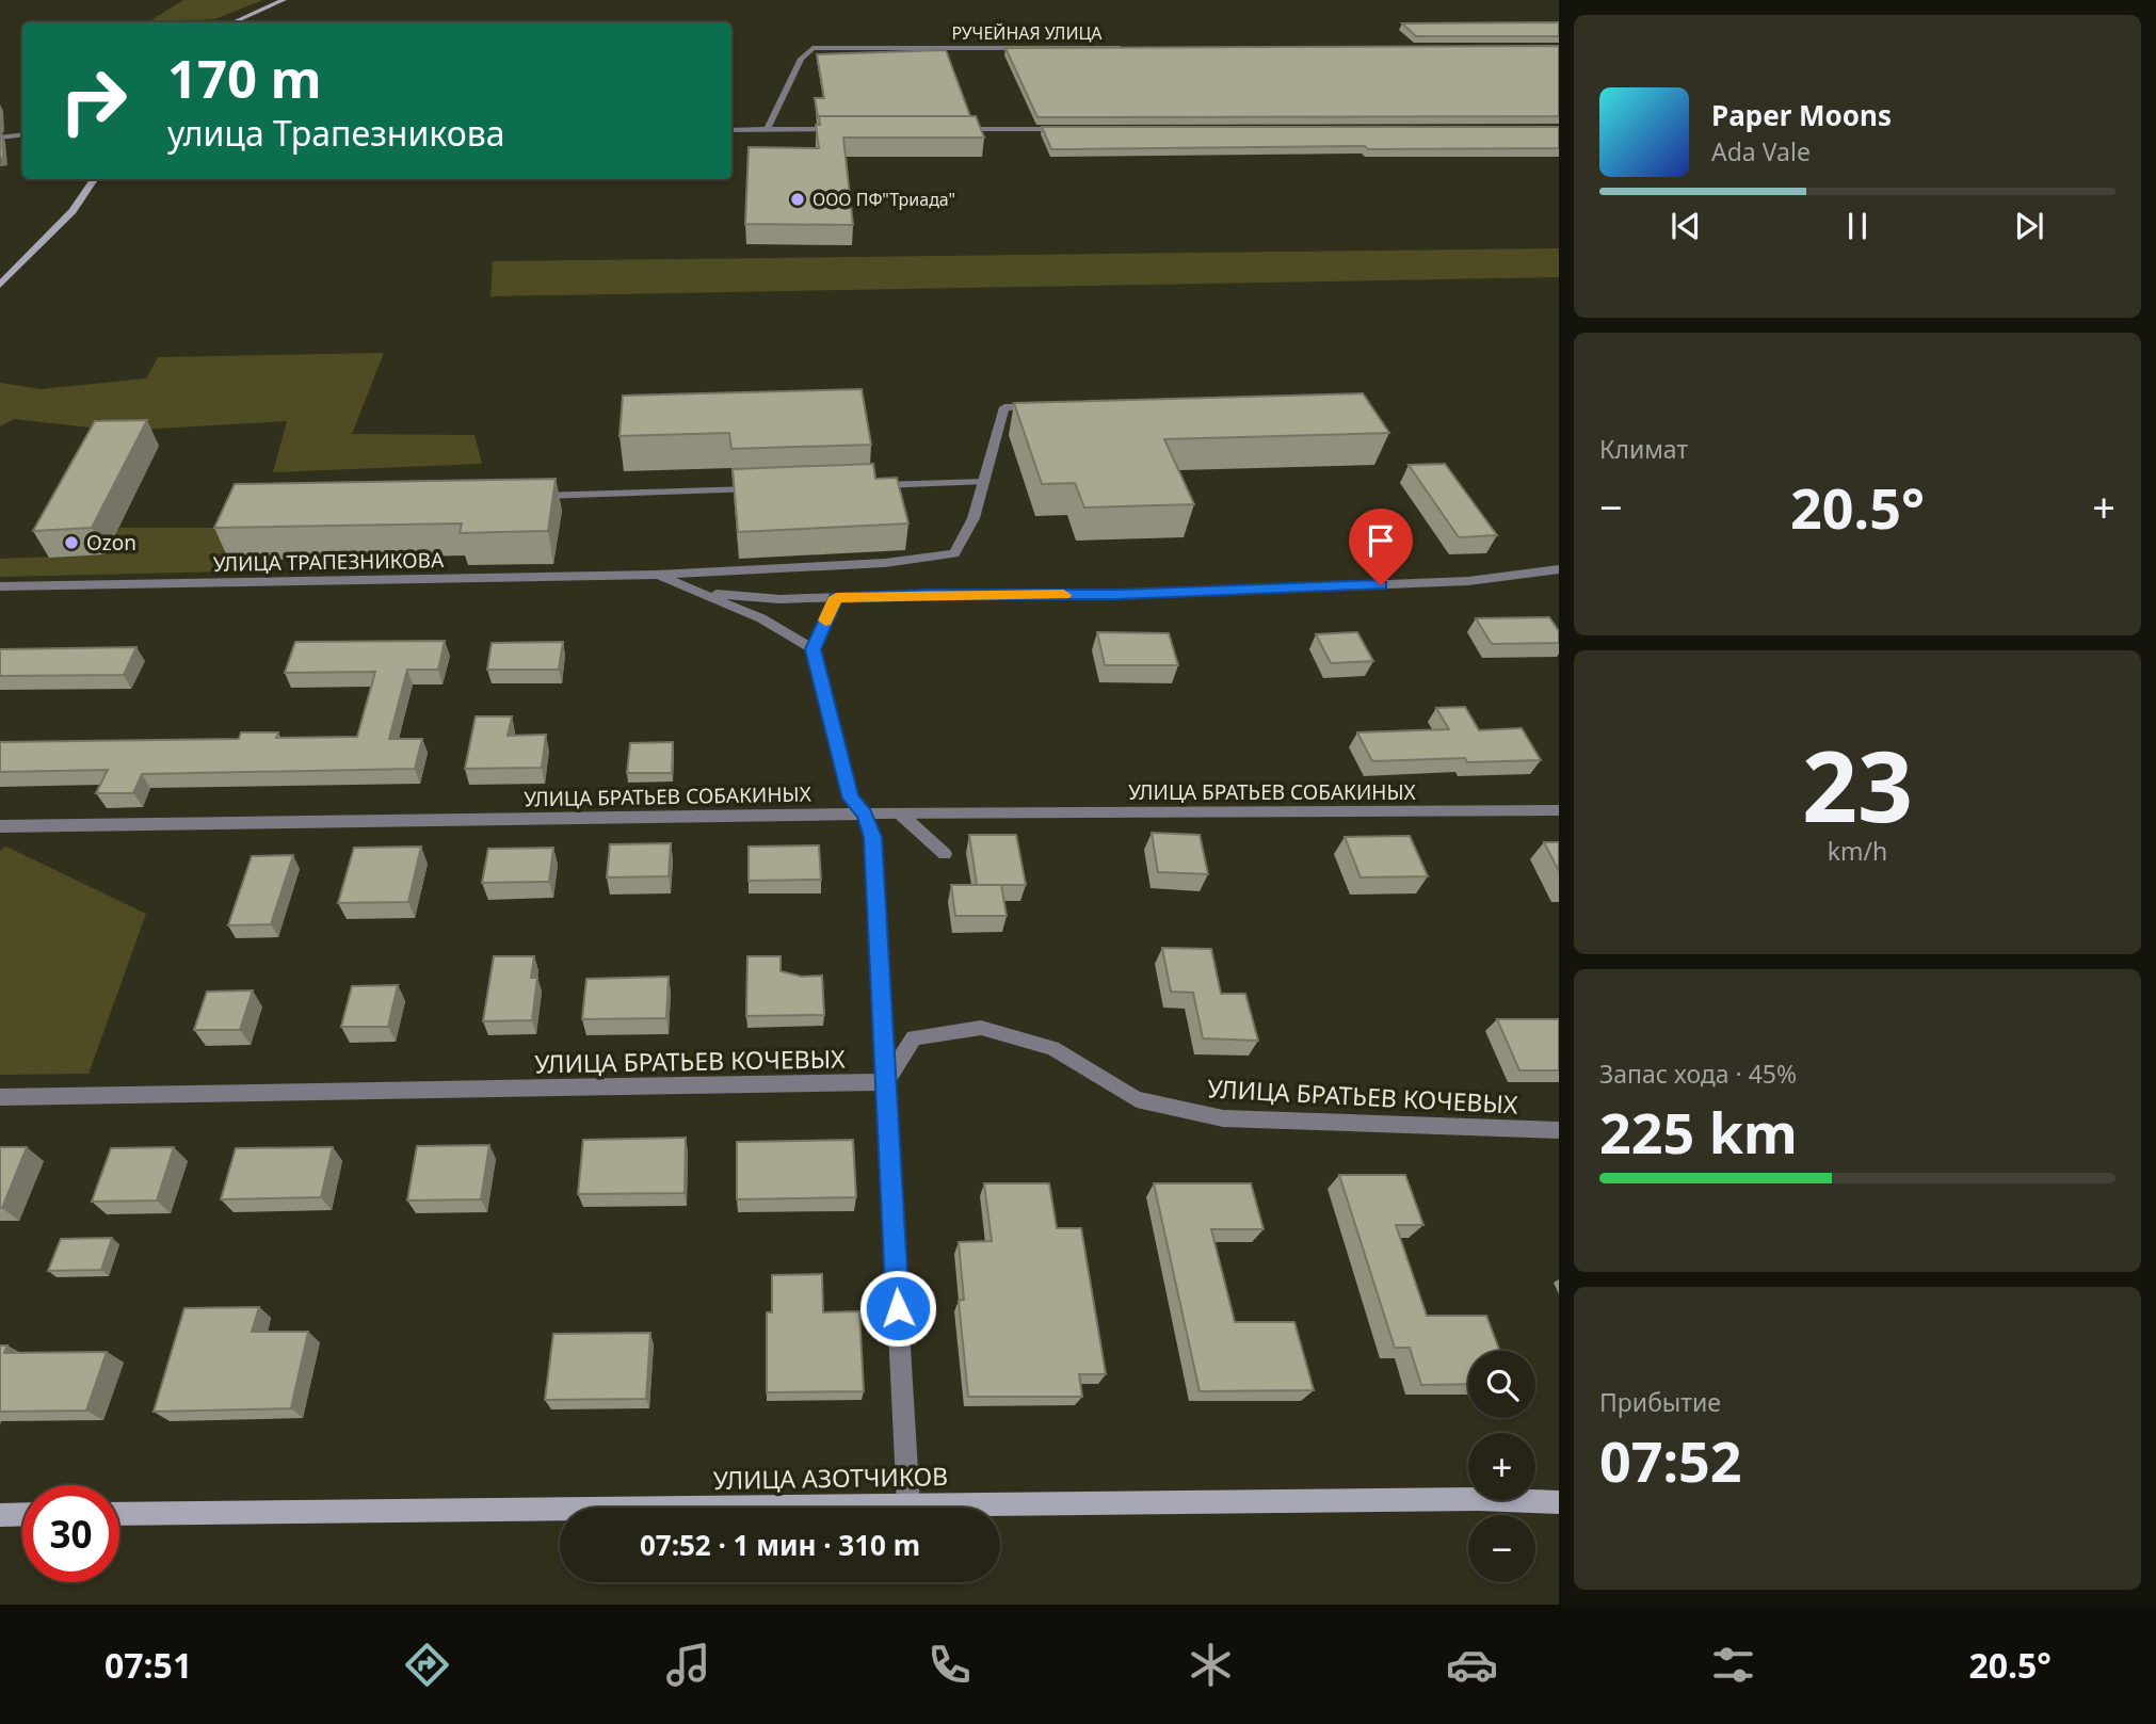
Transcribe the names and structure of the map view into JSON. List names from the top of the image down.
{
  "streets": {
    "street": [
      "РУЧЕЙНАЯ УЛИЦА",
      "УЛИЦА ТРАПЕЗНИКОВА",
      "УЛИЦА БРАТЬЕВ СОБАКИНЫХ",
      "УЛИЦА БРАТЬЕВ КОЧЕВЫХ",
      "УЛИЦА АЗОТЧИКОВ"
    ]
  },
  "places": ["ООО ПФ\"Триада\"", "Ozon"],
  "page": {
    "turn": ["170 m", "улица Трапезникова"],
    "song": ["Paper Moons", "Ada Vale"],
    "tile": [
      "Климат",
      ["23", "km/h"],
      ["Запас хода · 45%", "225 km"],
      ["Прибытие", "07:52"]
    ],
    "heat": ["−", "20.5°", "+"],
    "map_buttons": ["+", "−"],
    "limit": "30",
    "trip": "07:52 · 1 мин · 310 m",
    "tabs": ["07:51", "20.5°"]
  }
}
